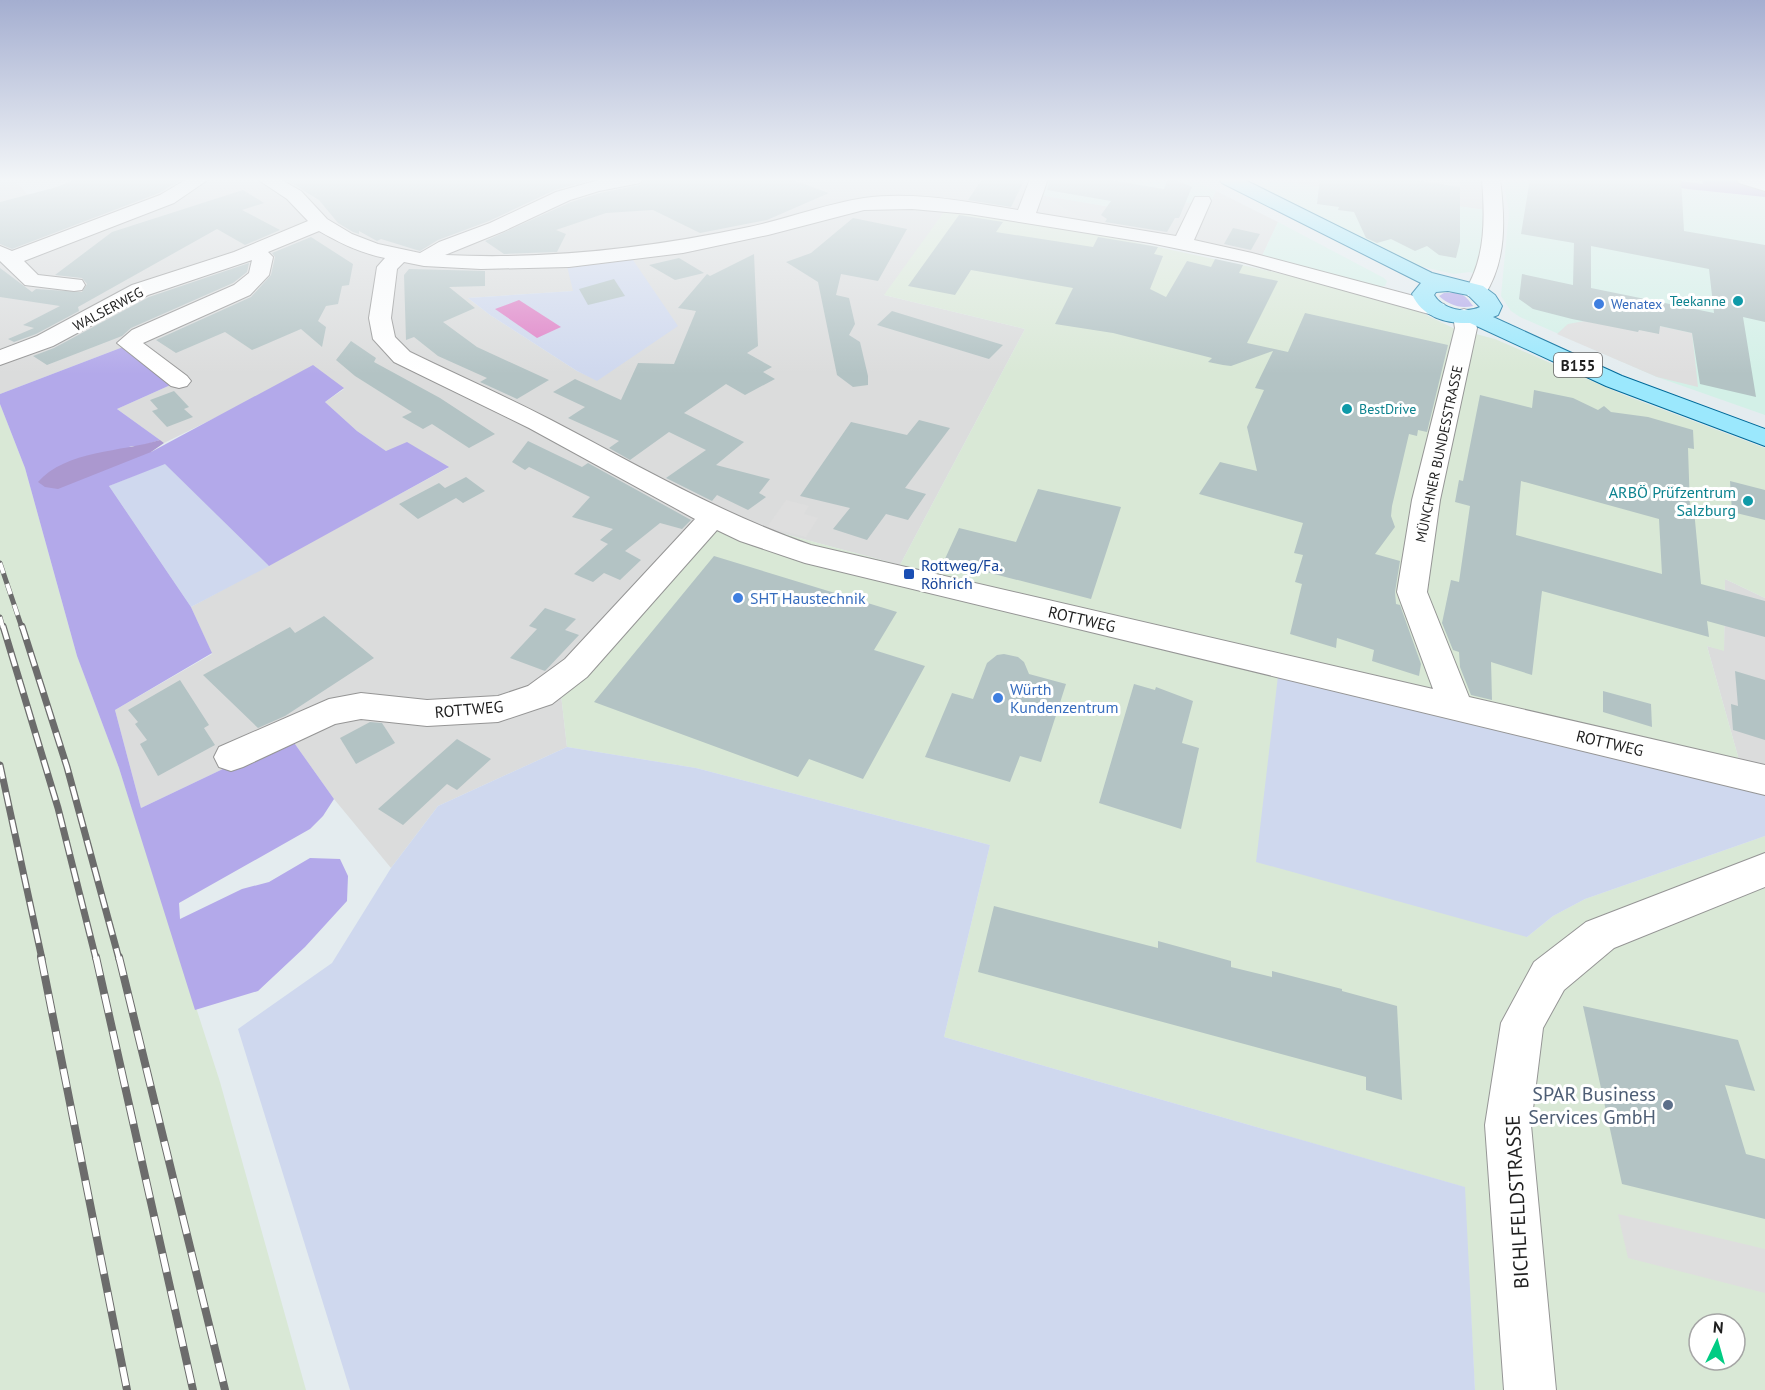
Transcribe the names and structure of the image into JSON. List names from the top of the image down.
{
  "streets": {
    "main road": ["B155"],
    "street": [
      "WALSERWEG",
      "MÜNCHNER BUNDESSTRASSE",
      "ROTTWEG",
      "BICHLFELDSTRASSE"
    ]
  },
  "crossings": [
    ["B155", "MÜNCHNER BUNDESSTRASSE"],
    ["MÜNCHNER BUNDESSTRASSE", "ROTTWEG"]
  ],
  "places": {
    "other": [
      "Teekanne",
      "Wenatex",
      "BestDrive",
      "ARBÖ Prüfzentrum Salzburg",
      "SHT Haustechnik",
      "Würth Kundenzentrum",
      "SPAR Business Services GmbH"
    ],
    "transit": ["Rottweg/Fa. Röhrich"]
  },
  "north": "top"
}
